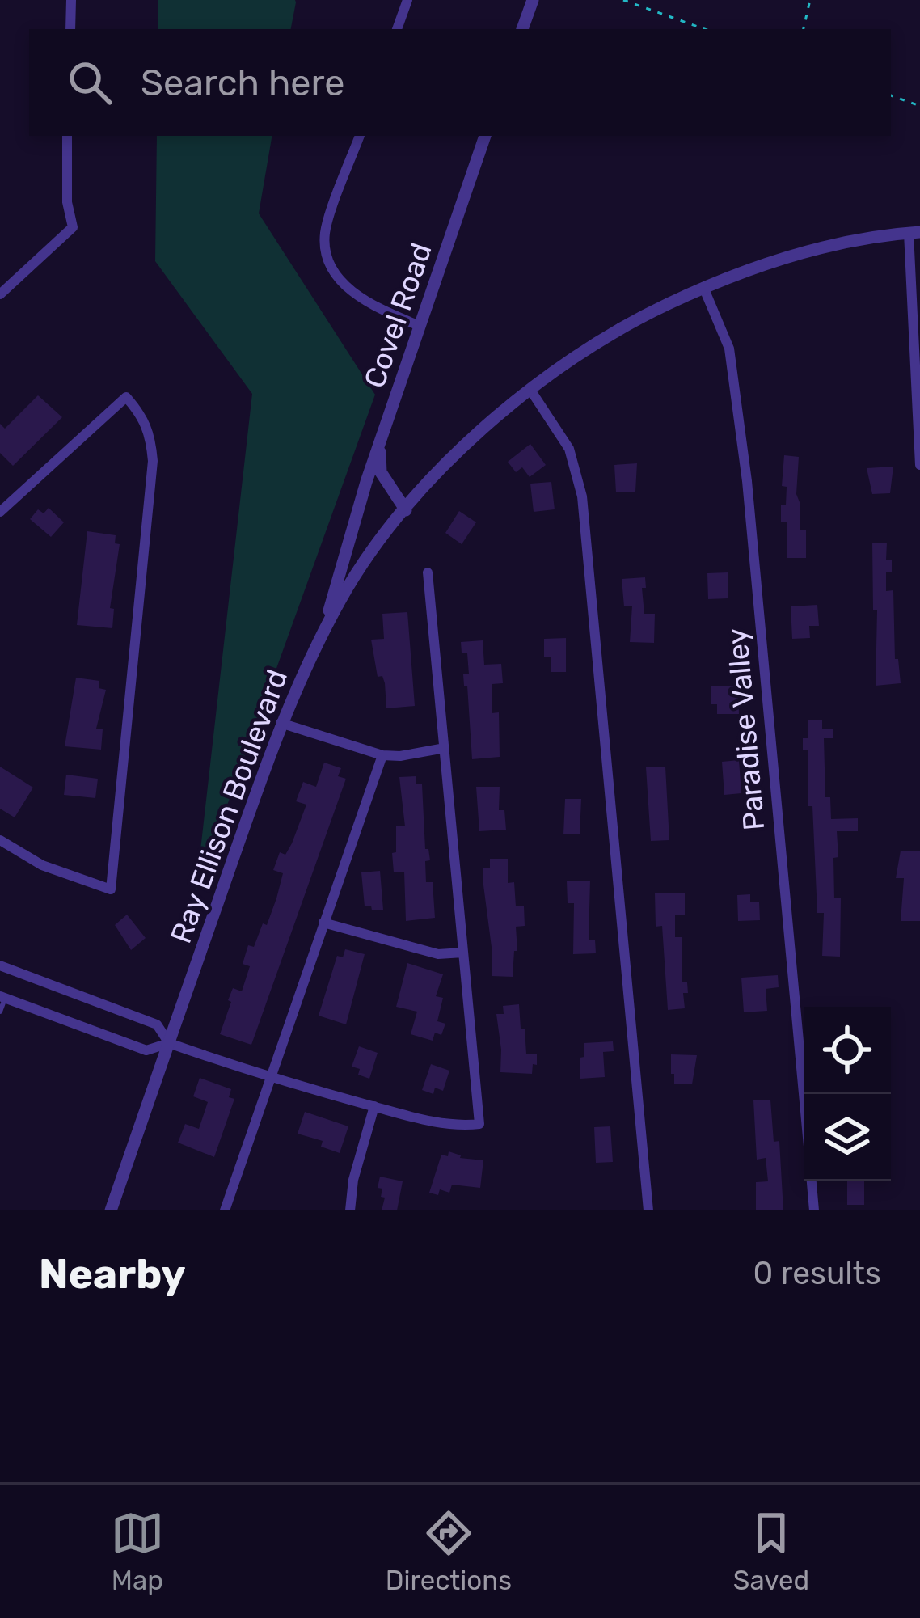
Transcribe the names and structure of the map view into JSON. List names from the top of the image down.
{
  "streets": {
    "street": ["Covel Road", "Paradise Valley", "Ray Ellison Boulevard"]
  },
  "crossings": [
    ["Covel Road", "Ray Ellison Boulevard"],
    ["Paradise Valley", "Ray Ellison Boulevard"]
  ],
  "page": {
    "search": "Search here",
    "heading": ["Nearby", "0 results"],
    "nav": ["Map", "Directions", "Saved"]
  }
}
